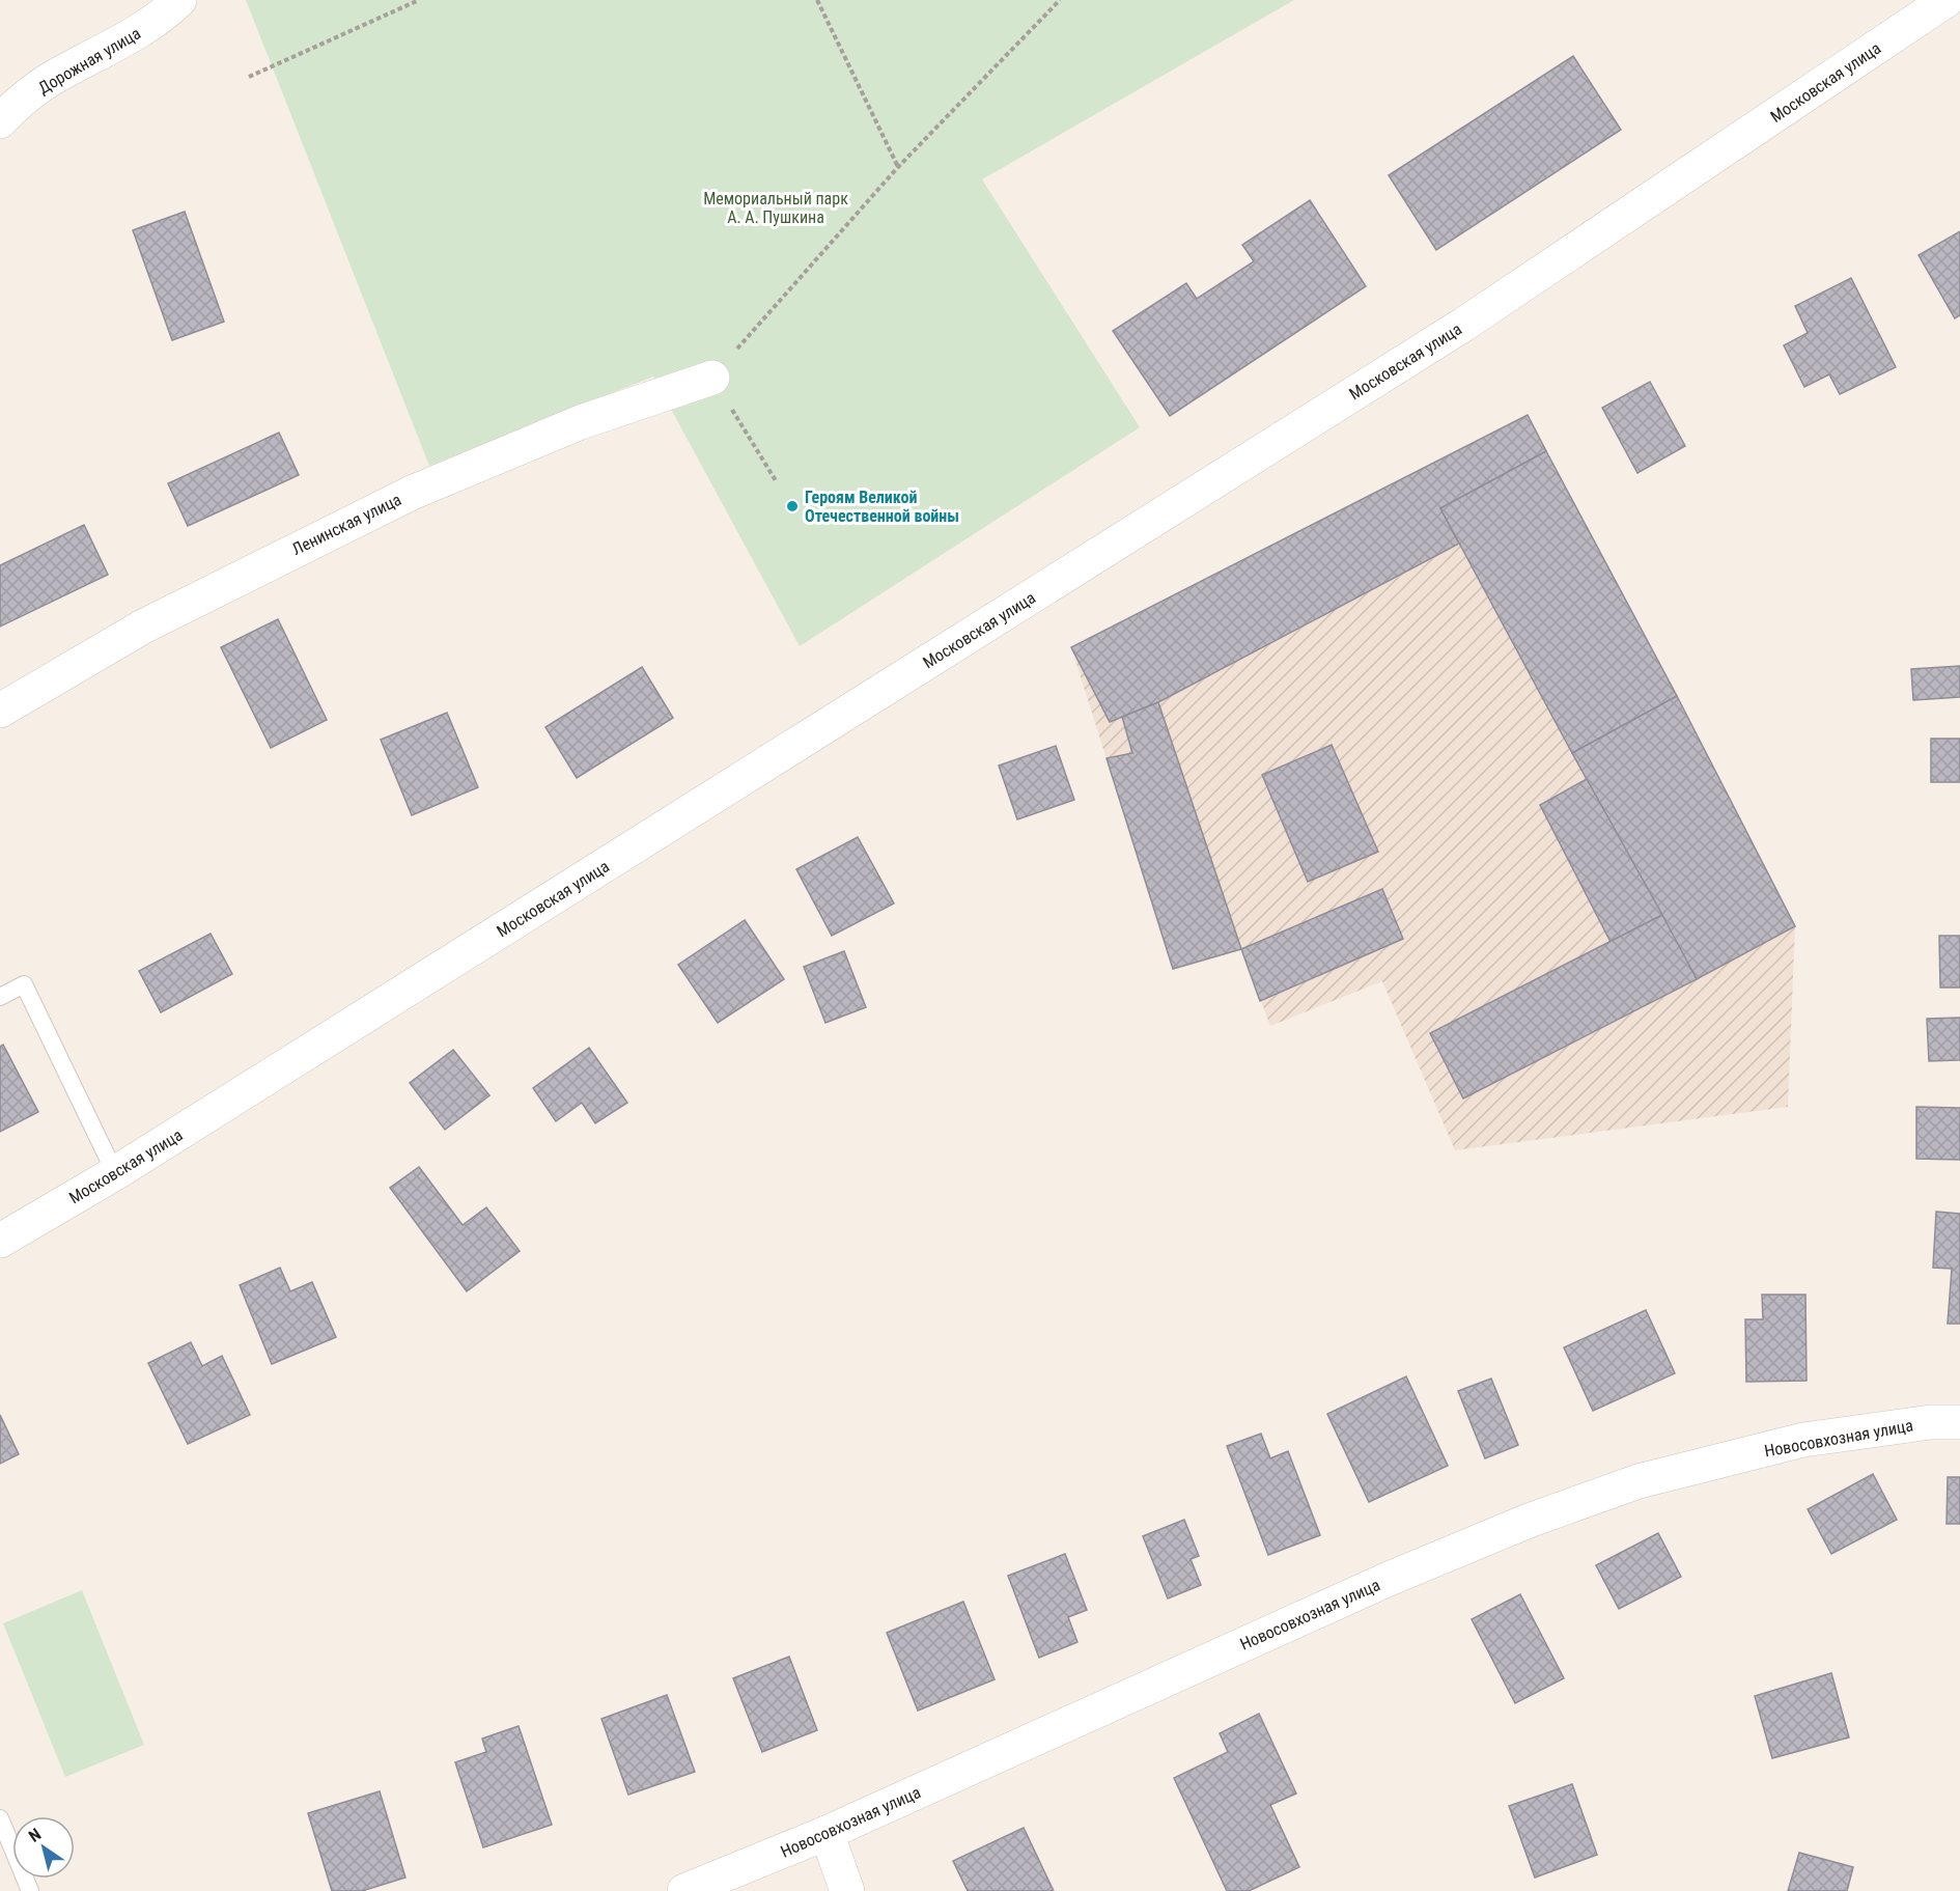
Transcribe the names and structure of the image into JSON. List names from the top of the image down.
{
  "streets": {
    "street": [
      "Дорожная улица",
      "Московская улица",
      "Ленинская улица",
      "Новосовхозная улица"
    ]
  },
  "parks": ["Мемориальный парк А. А. Пушкина"],
  "places": ["Героям Великой Отечественной войны"],
  "north": "top left"
}
